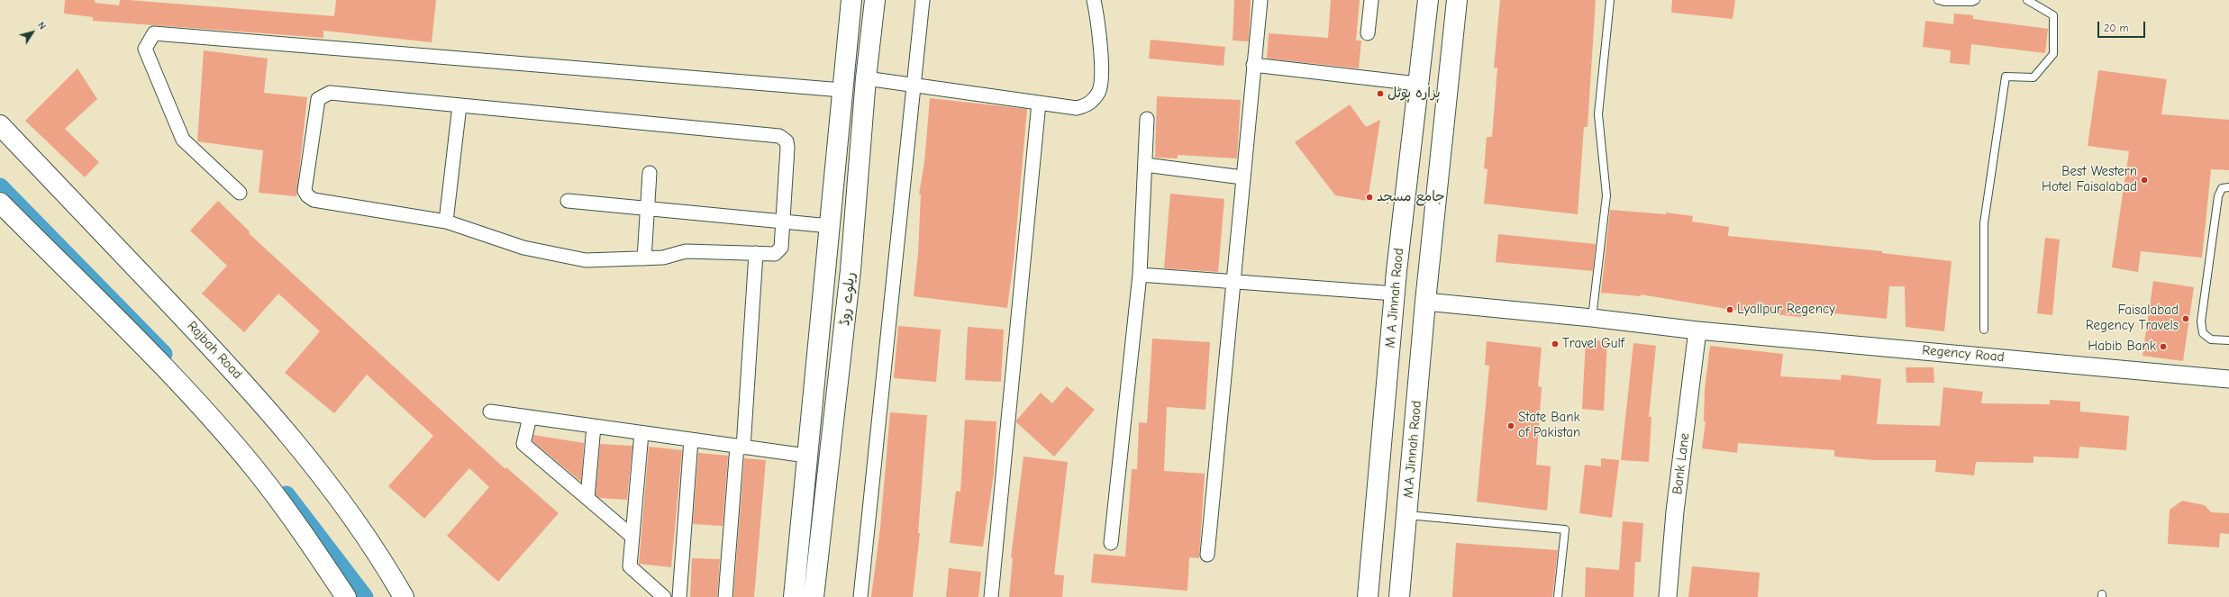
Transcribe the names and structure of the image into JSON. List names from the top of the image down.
{
  "streets": {
    "main road": [
      "M A Jinnah Raod",
      "ریلوے روڈ",
      "Rajbah Road",
      "M.A Jinnah Raod"
    ],
    "street": ["Regency Road", "Bank Lane"]
  },
  "crossings": [
    ["Regency Road", "M.A Jinnah Raod"],
    ["Regency Road", "Bank Lane"]
  ],
  "places": [
    "ہزارہ ہوٹل",
    "Best Western Hotel Faisalabad",
    "جامع مسجد",
    "Lyallpur Regency",
    "Faisalabad Regency Travels",
    "Travel Gulf",
    "Habib Bank",
    "State Bank of Pakistan"
  ],
  "scale_bar": "20 m",
  "north": "top right"
}
